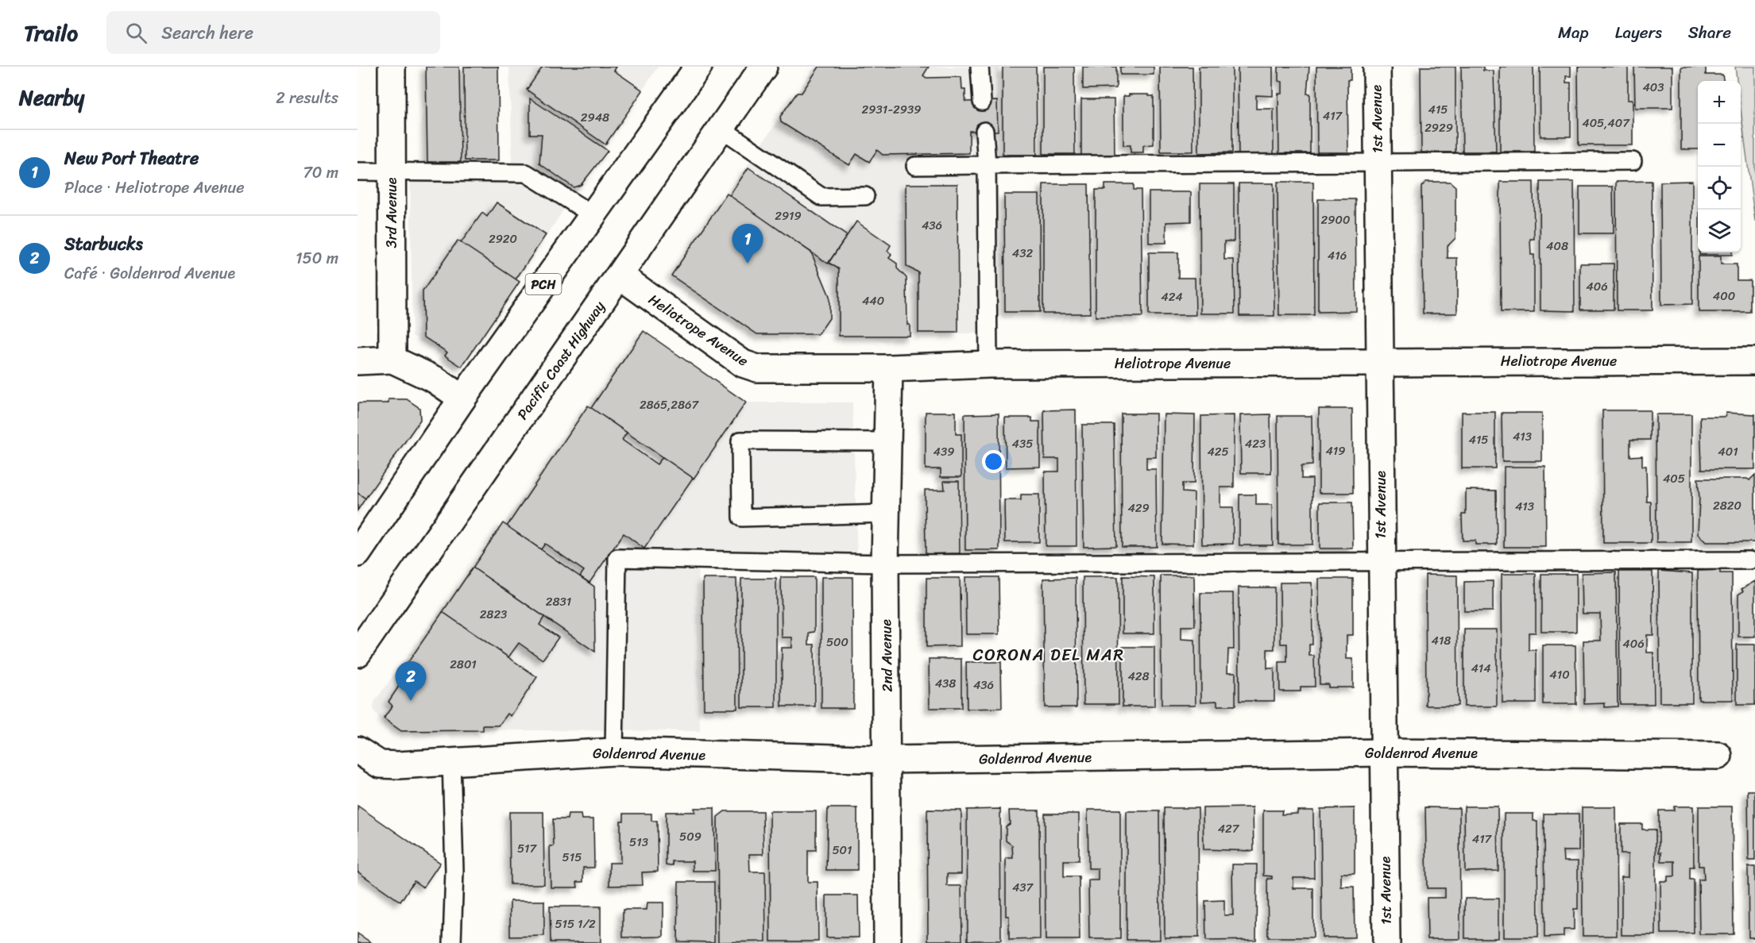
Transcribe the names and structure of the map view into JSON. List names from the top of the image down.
{
  "streets": {
    "main road": [
      "1st Avenue",
      "3rd Avenue",
      "PCH",
      "Heliotrope Avenue",
      "Pacific Coast Highway",
      "2nd Avenue",
      "Goldenrod Avenue"
    ]
  },
  "crossings": [
    ["1st Avenue", "Heliotrope Avenue"],
    ["1st Avenue", "Goldenrod Avenue"],
    ["Heliotrope Avenue", "Pacific Coast Highway"],
    ["Heliotrope Avenue", "2nd Avenue"],
    ["2nd Avenue", "Goldenrod Avenue"]
  ],
  "districts": ["CORONA DEL MAR"],
  "house_numbers": [
    "403",
    "2931-2939",
    "415",
    "417",
    "2948",
    "405,407",
    "2929",
    "2919",
    "2900",
    "436",
    "2920",
    "408",
    "432",
    "416",
    "406",
    "400",
    "424",
    "440",
    "2865,2867",
    "413",
    "415",
    "435",
    "423",
    "419",
    "439",
    "425",
    "401",
    "405",
    "2820",
    "413",
    "429",
    "2831",
    "2823",
    "418",
    "500",
    "406",
    "2801",
    "414",
    "410",
    "428",
    "438",
    "436",
    "427",
    "509",
    "417",
    "513",
    "517",
    "501",
    "515",
    "437",
    "515 1/2"
  ],
  "page": {
    "header": "Trailo",
    "search": "Search here",
    "nav": ["Map", "Layers", "Share"],
    "heading": ["Nearby", "2 results"],
    "map_buttons": ["+", "−"],
    "list": [
      {
        "mark": "1",
        "name": "New Port Theatre",
        "note": "Place · Heliotrope Avenue",
        "value": "70 m"
      },
      {
        "mark": "2",
        "name": "Starbucks",
        "note": "Café · Goldenrod Avenue",
        "value": "150 m"
      }
    ],
    "pins": ["1", "2"]
  }
}
